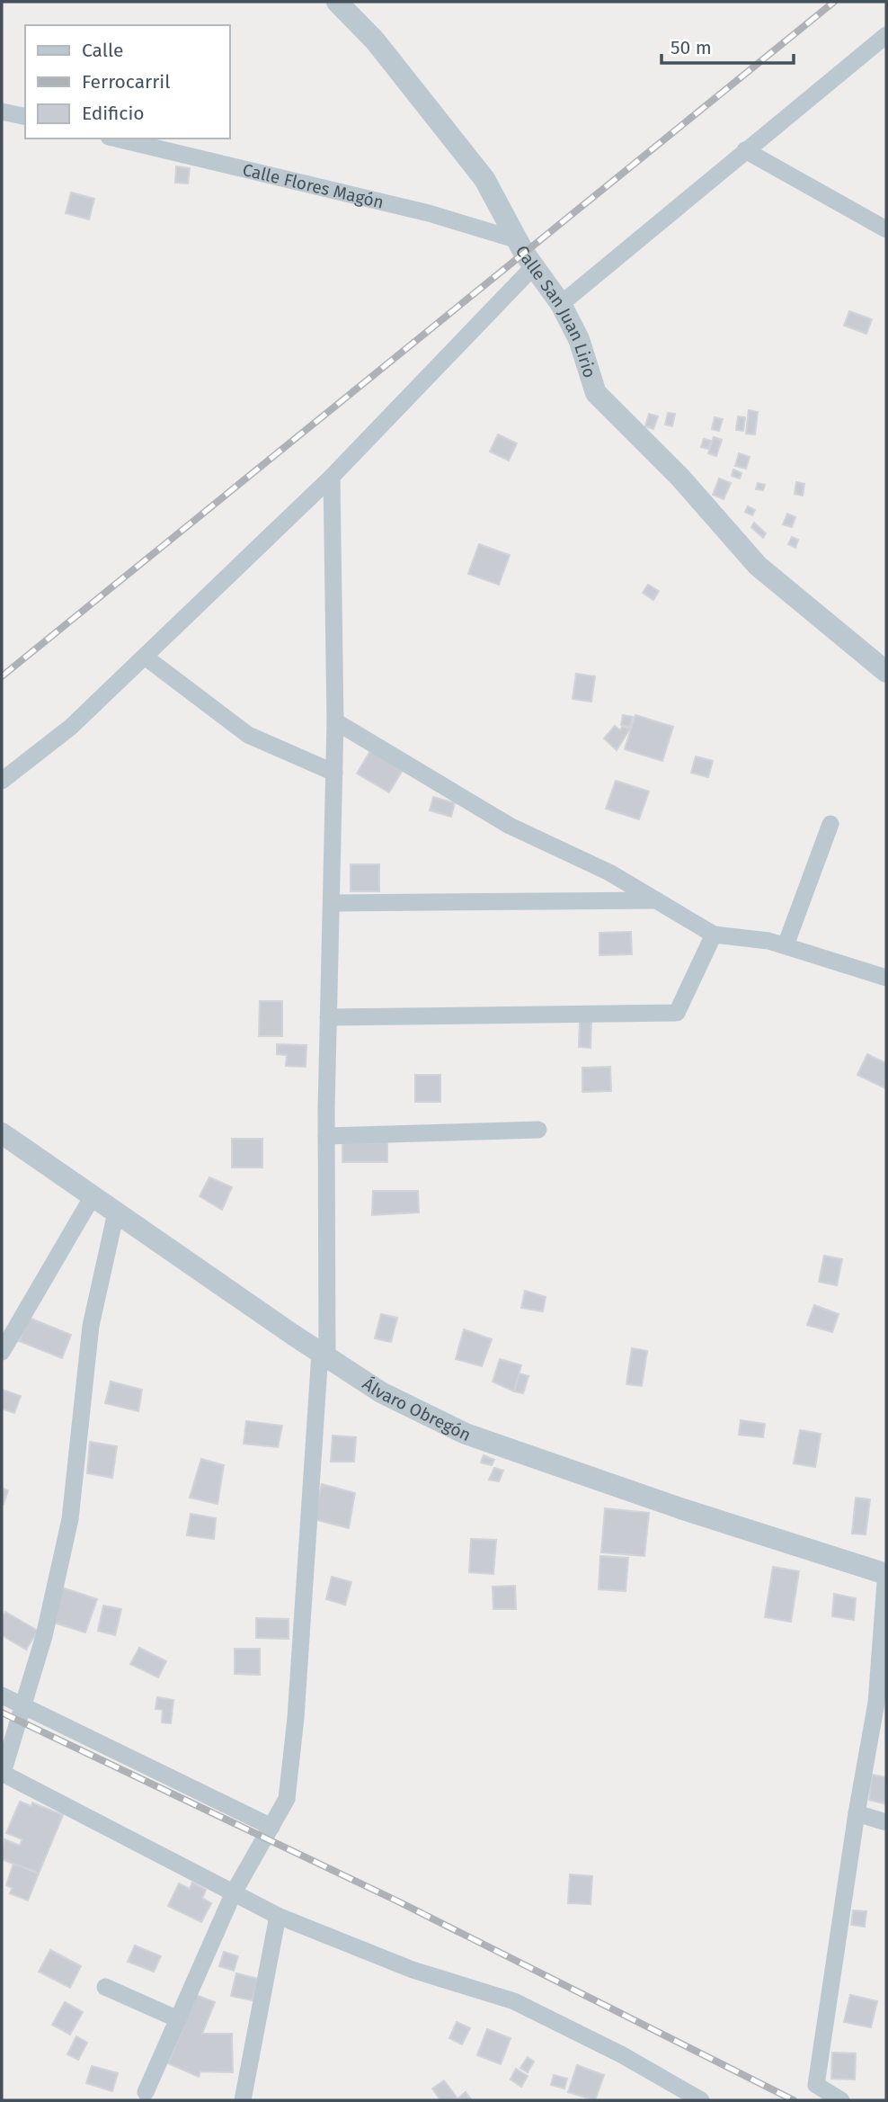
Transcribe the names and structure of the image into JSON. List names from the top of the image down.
{
  "streets": {
    "street": ["Calle Flores Magón", "Calle San Juan Lirio", "Álvaro Obregón"]
  },
  "crossings": [
    ["Calle Flores Magón", "Calle San Juan Lirio"]
  ],
  "legend": ["Calle", "Ferrocarril", "Edificio"],
  "scale_bar": "50 m"
}
